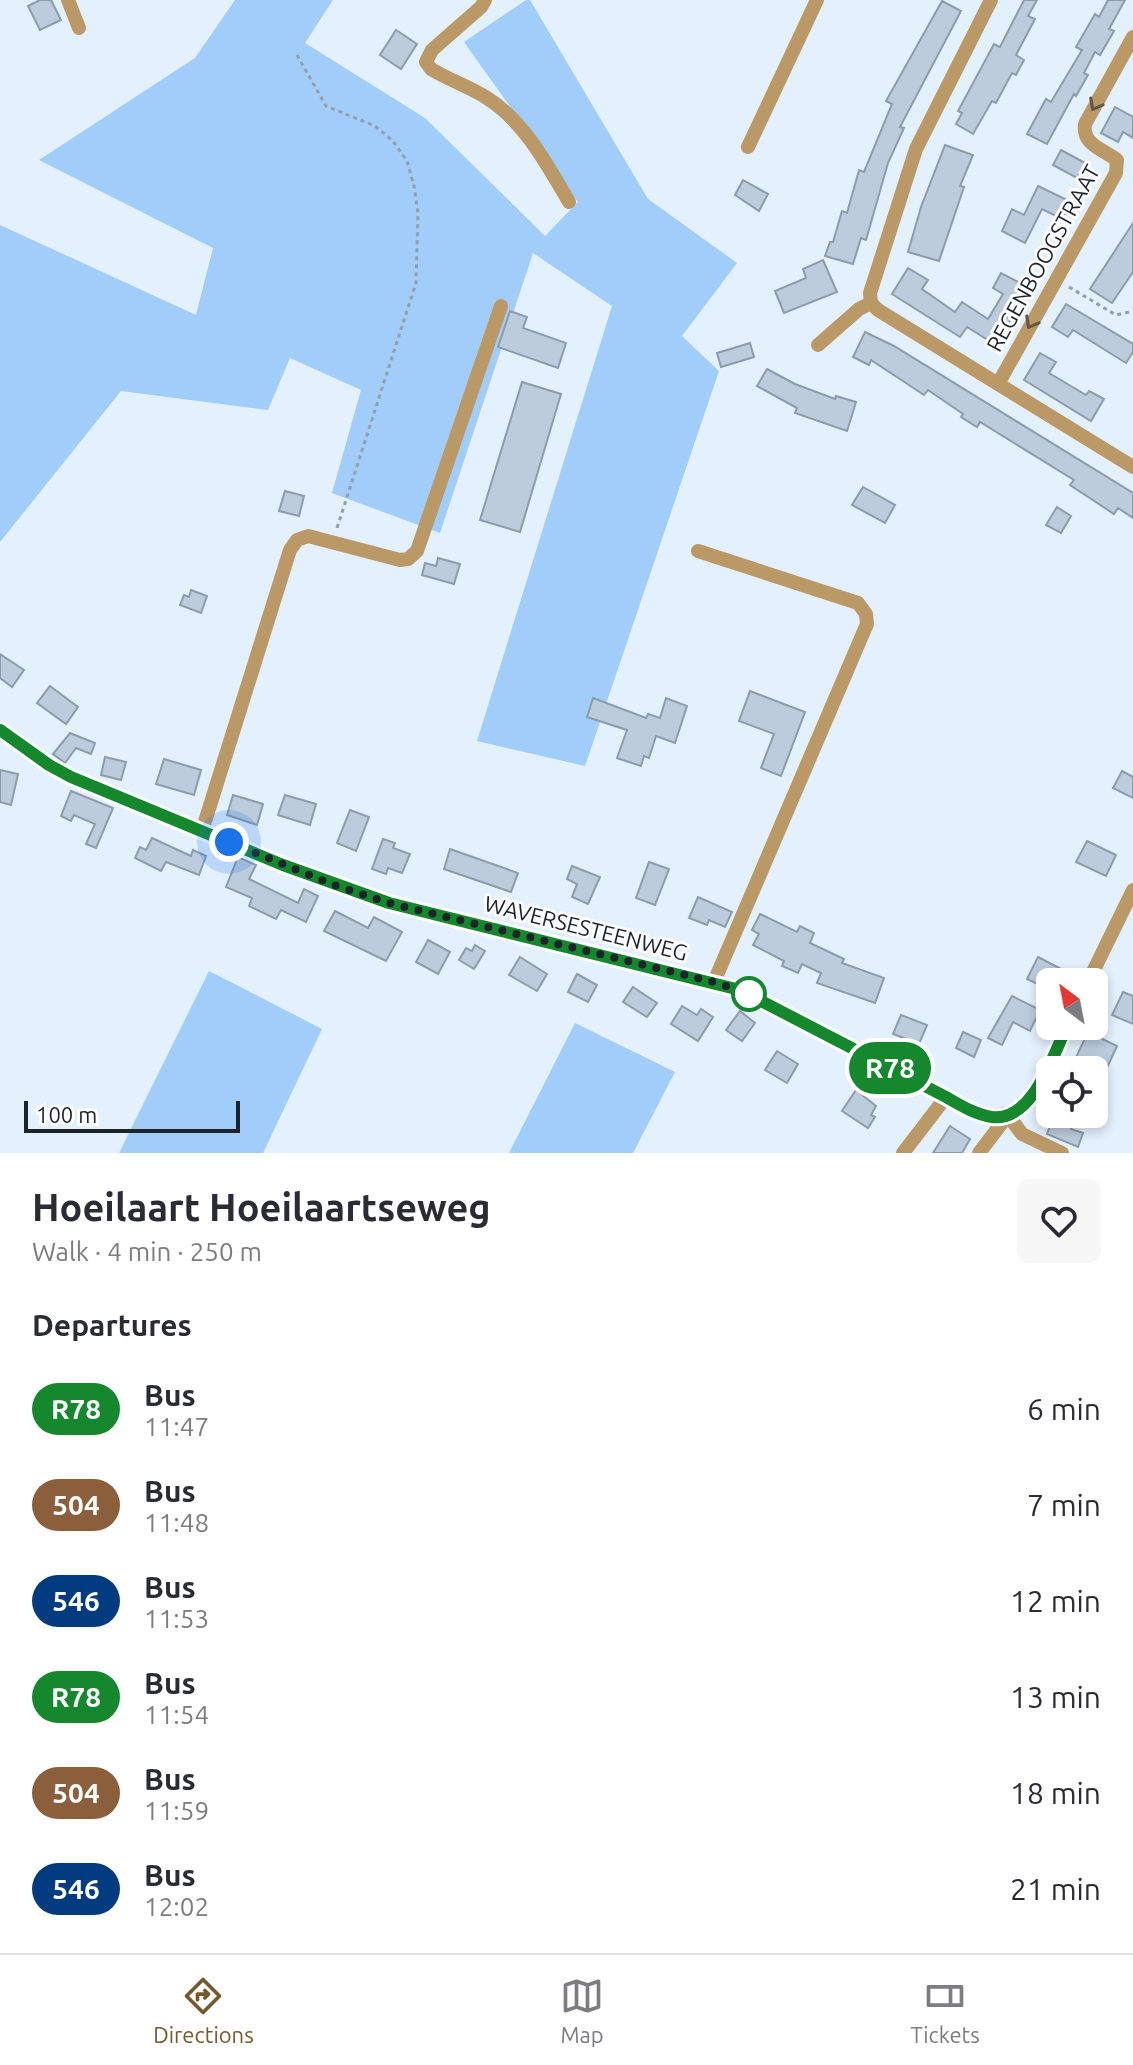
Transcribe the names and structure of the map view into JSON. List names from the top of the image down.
{
  "streets": {
    "street": ["REGENBOOGSTRAAT", "WAVERSESTEENWEG"]
  },
  "one_way": ["REGENBOOGSTRAAT"],
  "lines": ["bus line R78"],
  "scale_bar": "100 m",
  "north": "top left",
  "page": {
    "on_map": "R78",
    "scale": "100 m",
    "heading": [
      ["Hoeilaart Hoeilaartseweg", "Walk · 4 min · 250 m"],
      "Departures"
    ],
    "list": [
      {
        "mark": "R78",
        "name": "Bus",
        "note": "11:47",
        "value": "6 min"
      },
      {
        "mark": "504",
        "name": "Bus",
        "note": "11:48",
        "value": "7 min"
      },
      {
        "mark": "546",
        "name": "Bus",
        "note": "11:53",
        "value": "12 min"
      },
      {
        "mark": "R78",
        "name": "Bus",
        "note": "11:54",
        "value": "13 min"
      },
      {
        "mark": "504",
        "name": "Bus",
        "note": "11:59",
        "value": "18 min"
      },
      {
        "mark": "546",
        "name": "Bus",
        "note": "12:02",
        "value": "21 min"
      }
    ],
    "tabs": ["Directions", "Map", "Tickets"]
  }
}
